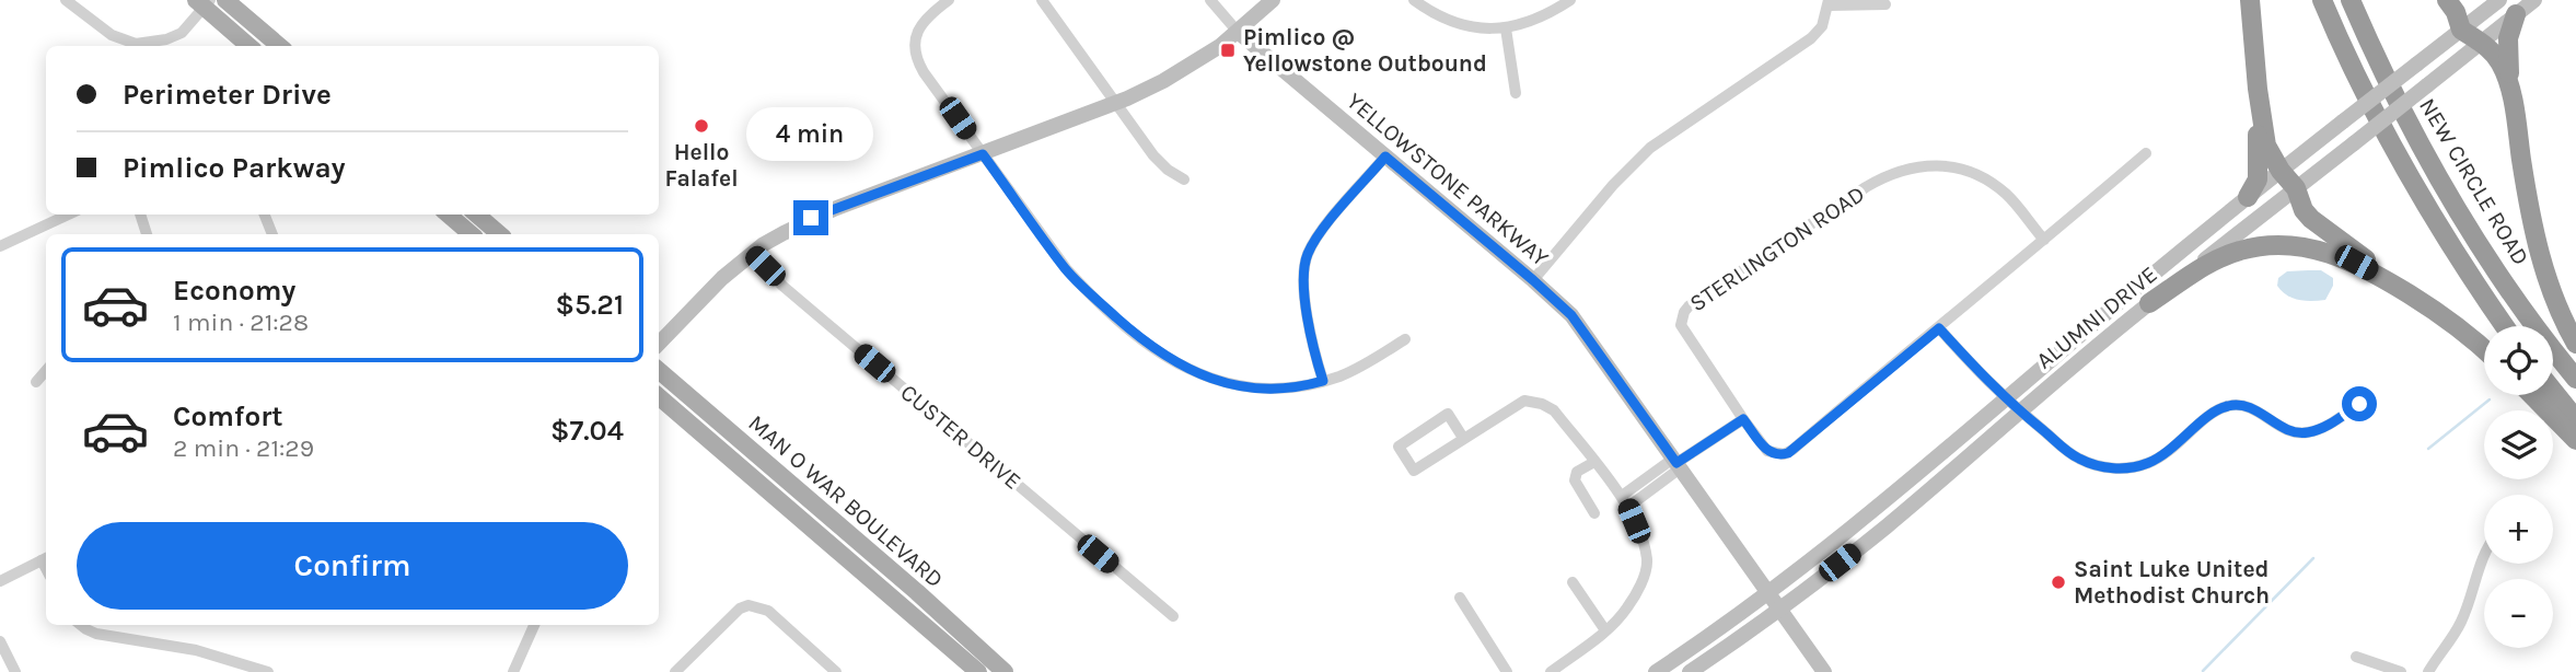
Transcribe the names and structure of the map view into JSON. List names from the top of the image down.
{
  "streets": {
    "highway": ["NEW CIRCLE ROAD"],
    "main road": ["YELLOWSTONE PARKWAY", "ALUMNI DRIVE", "MAN O WAR BOULEVARD"],
    "street": ["STERLINGTON ROAD", "CUSTER DRIVE"]
  },
  "crossings": [
    ["YELLOWSTONE PARKWAY", "ALUMNI DRIVE"]
  ],
  "places": {
    "transit": ["Pimlico @ Yellowstone Outbound"],
    "other": ["Hello Falafel", "Saint Luke United Methodist Church"]
  },
  "page": {
    "banner": ["Perimeter Drive", "Pimlico Parkway"],
    "bubble": "4 min",
    "list": [
      {
        "name": "Economy",
        "note": "1 min · 21:28",
        "value": "$5.21"
      },
      {
        "name": "Comfort",
        "note": "2 min · 21:29",
        "value": "$7.04"
      }
    ],
    "map_buttons": ["+", "−"],
    "buttons": "Confirm"
  }
}
